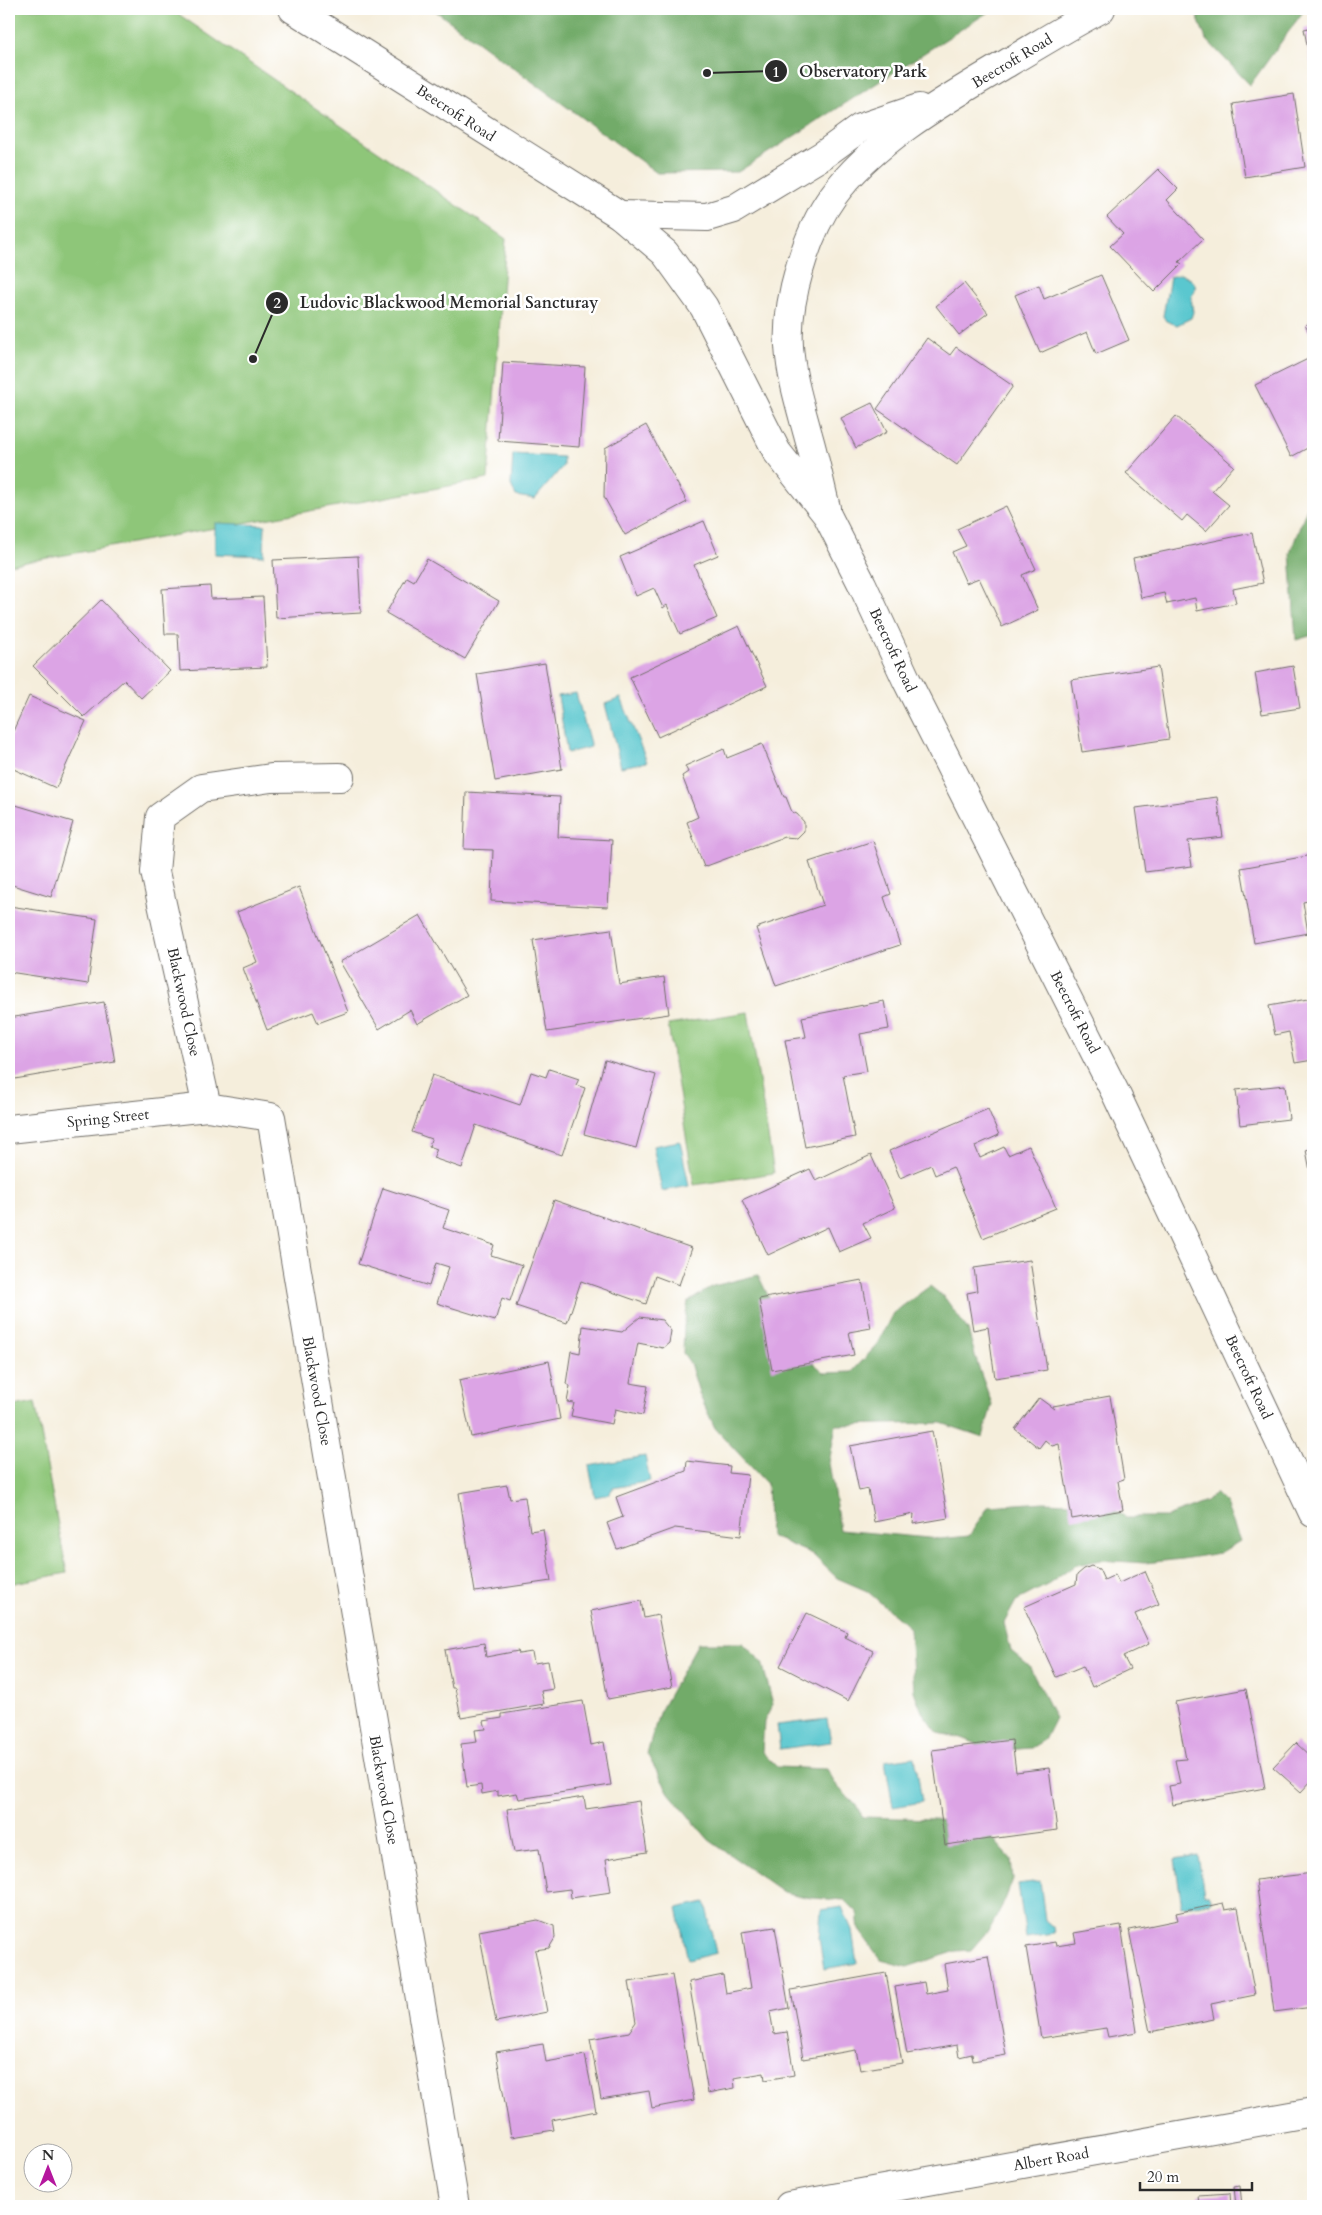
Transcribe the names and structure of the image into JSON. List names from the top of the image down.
{
  "streets": {
    "main road": [
      "Beecroft Road",
      "Blackwood Close",
      "Spring Street",
      "Albert Road"
    ]
  },
  "crossings": [
    ["Blackwood Close", "Spring Street"]
  ],
  "places": ["Observatory Park", "Ludovic Blackwood Memorial Sancturay"],
  "scale_bar": "20 m",
  "north": "top"
}
